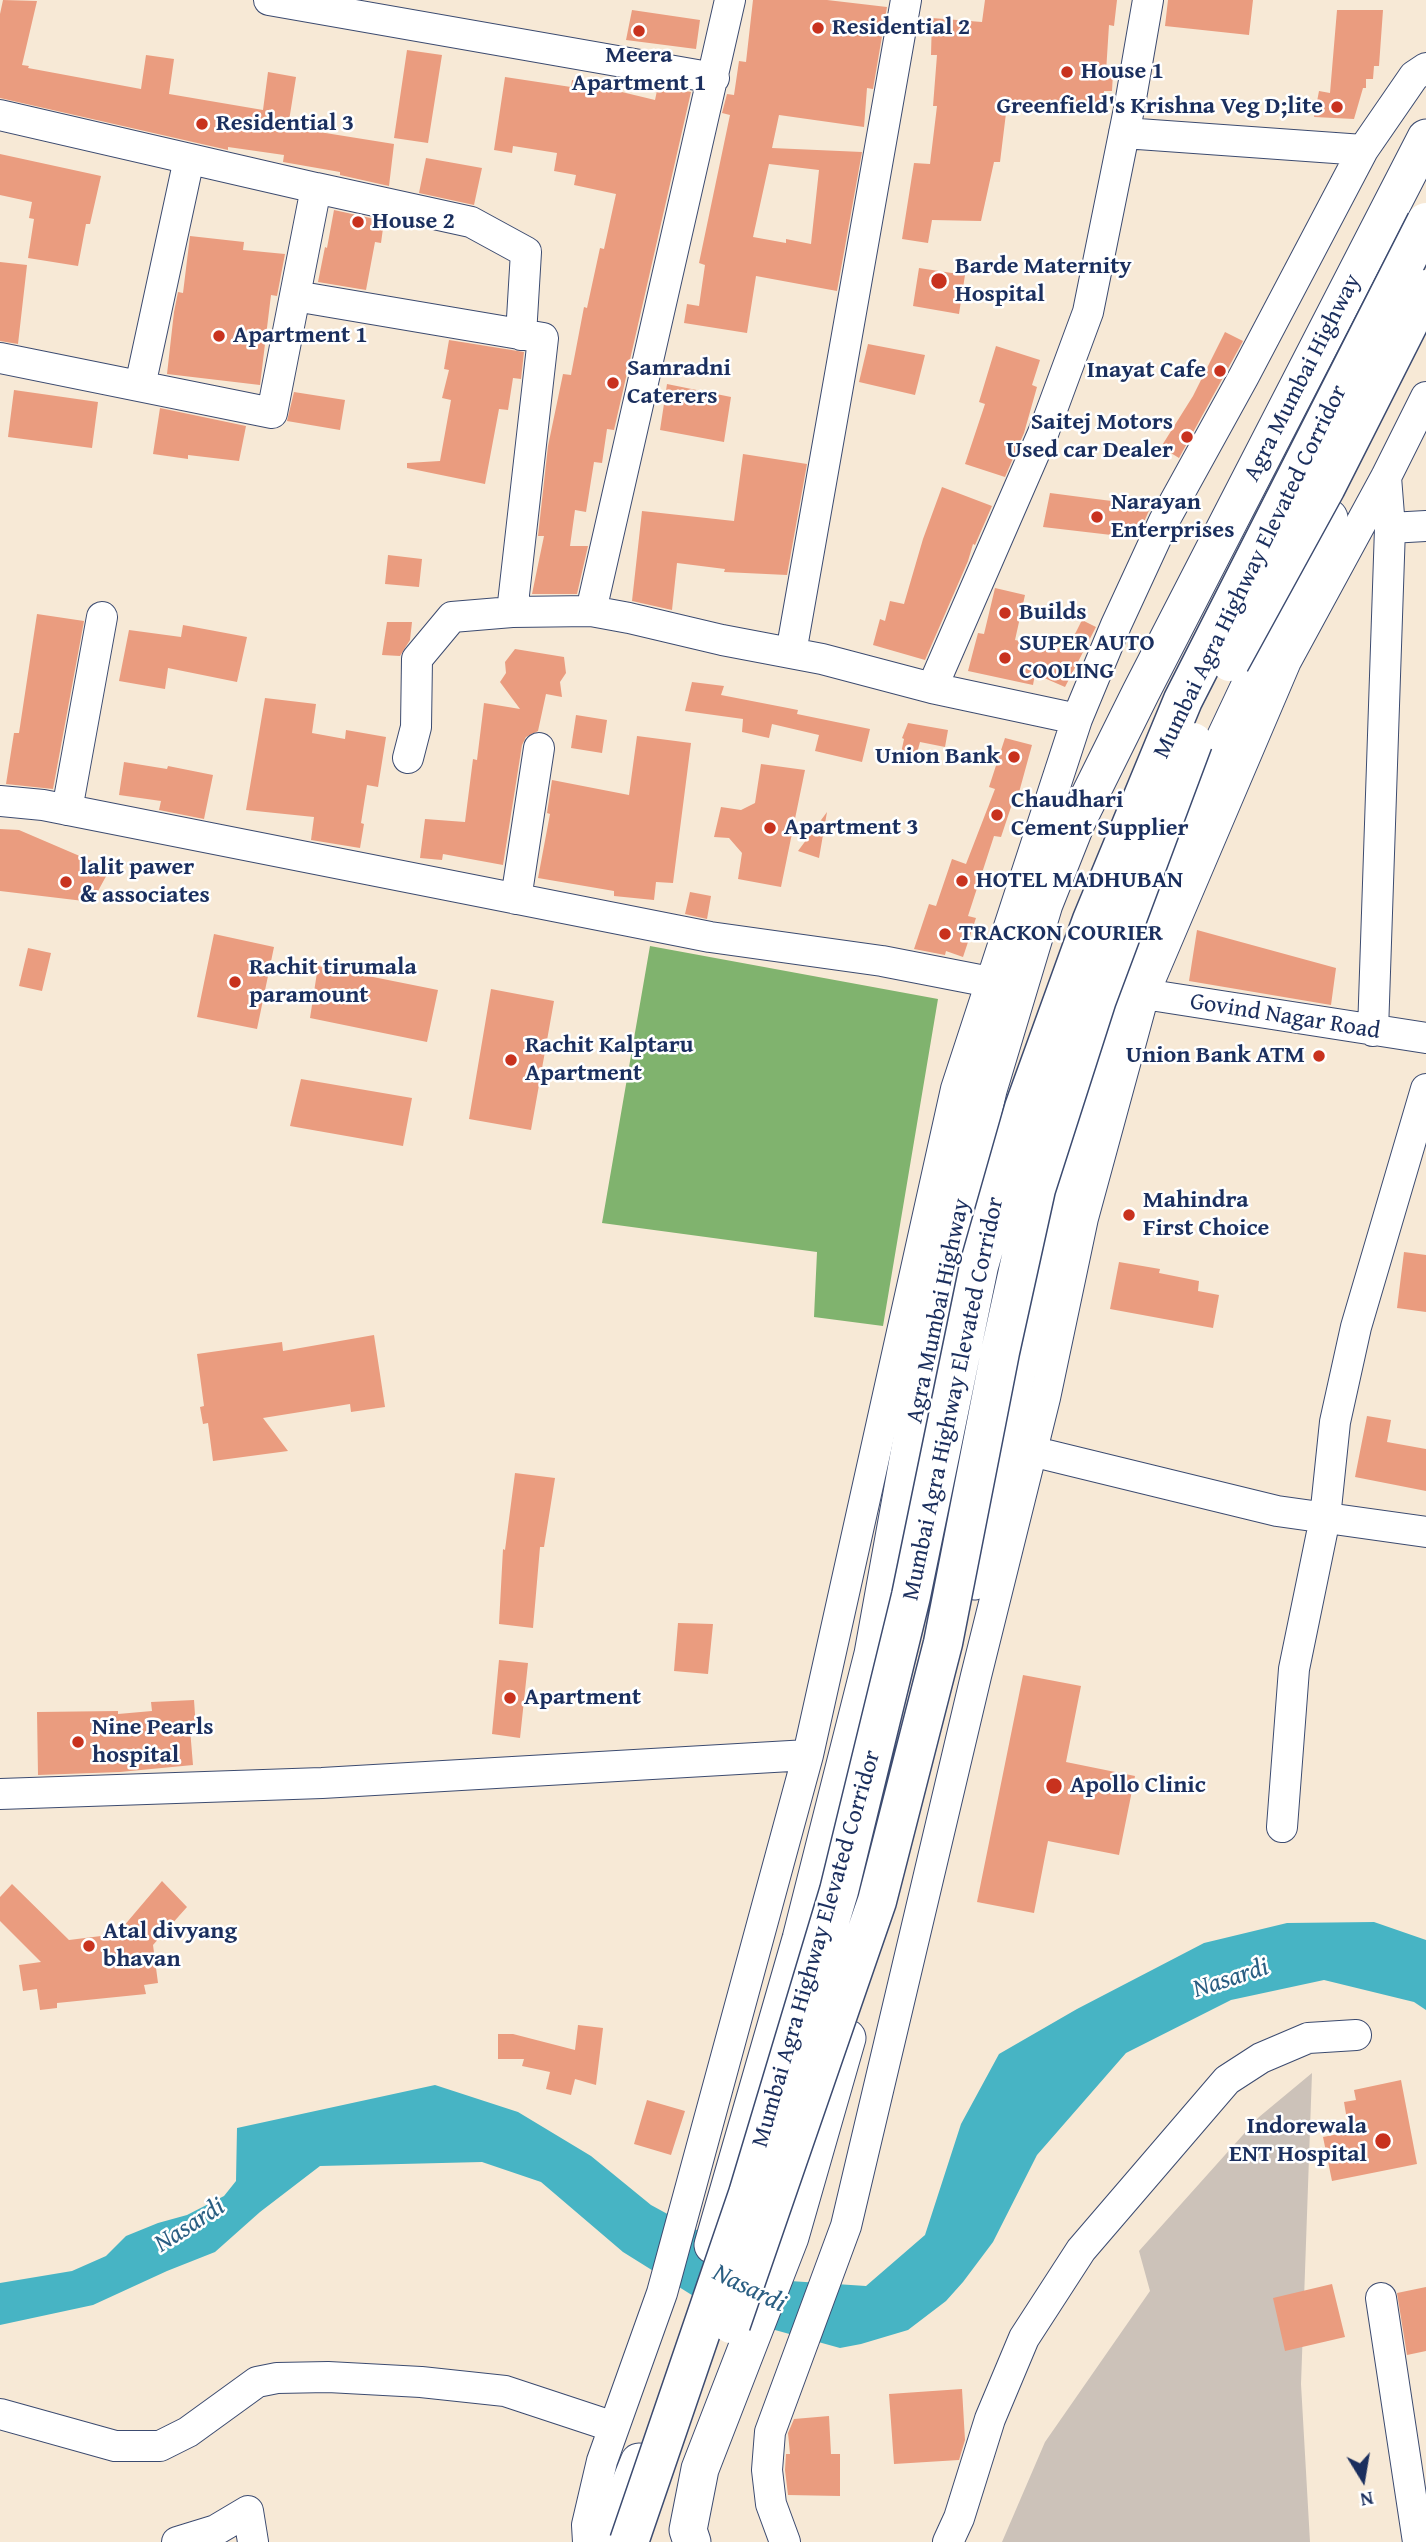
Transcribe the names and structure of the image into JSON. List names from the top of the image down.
{
  "streets": {
    "highway": ["Mumbai Agra Highway Elevated Corridor"],
    "main road": ["Agra Mumbai Highway"],
    "street": ["Govind Nagar Road"]
  },
  "water": ["Nasardi"],
  "places": [
    "Residential 2",
    "Meera Apartment 1",
    "House 1",
    "Greenfield's Krishna Veg D;lite",
    "Residential 3",
    "House 2",
    "Barde Maternity Hospital",
    "Apartment 1",
    "Inayat Cafe",
    "Samradni Caterers",
    "Saitej Motors Used car Dealer",
    "Narayan Enterprises",
    "Builds",
    "SUPER AUTO COOLING",
    "Union Bank",
    "Chaudhari Cement Supplier",
    "Apartment 3",
    "HOTEL MADHUBAN",
    "lalit pawer & associates",
    "TRACKON COURIER",
    "Rachit tirumala paramount",
    "Union Bank ATM",
    "Rachit Kalptaru Apartment",
    "Mahindra First Choice",
    "Apartment",
    "Nine Pearls hospital",
    "Apollo Clinic",
    "Atal divyang bhavan",
    "Indorewala ENT Hospital"
  ],
  "north": "bottom"
}
